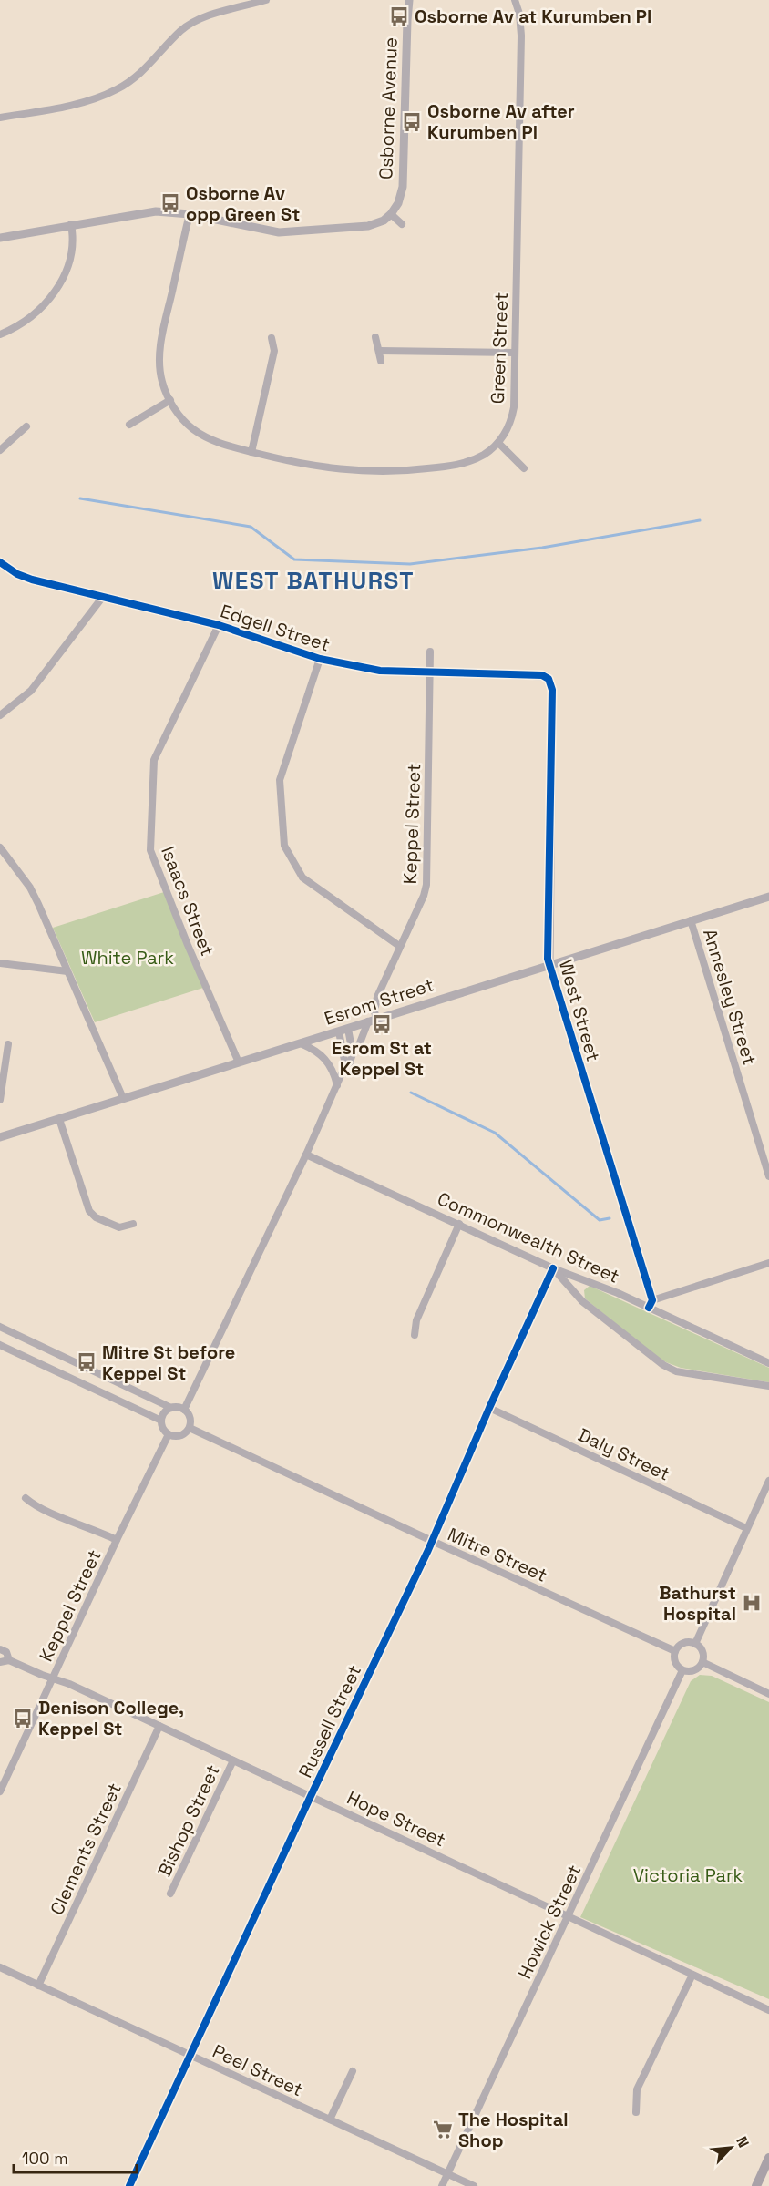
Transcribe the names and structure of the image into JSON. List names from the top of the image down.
{
  "streets": {
    "street": [
      "Osborne Avenue",
      "Green Street",
      "Edgell Street",
      "Keppel Street",
      "Isaacs Street",
      "Annesley Street",
      "Esrom Street",
      "West Street",
      "Commonwealth Street",
      "Daly Street",
      "Mitre Street",
      "Russell Street",
      "Hope Street",
      "Bishop Street",
      "Clements Street",
      "Howick Street",
      "Peel Street"
    ]
  },
  "crossings": [
    ["Edgell Street", "Keppel Street"],
    ["Edgell Street", "Isaacs Street"],
    ["Edgell Street", "West Street"],
    ["Keppel Street", "Esrom Street"],
    ["Keppel Street", "Commonwealth Street"],
    ["Keppel Street", "Mitre Street"],
    ["Keppel Street", "Hope Street"],
    ["Isaacs Street", "Esrom Street"],
    ["Annesley Street", "Esrom Street"],
    ["Esrom Street", "West Street"],
    ["West Street", "Commonwealth Street"],
    ["Commonwealth Street", "Russell Street"],
    ["Daly Street", "Russell Street"],
    ["Mitre Street", "Russell Street"],
    ["Mitre Street", "Howick Street"],
    ["Russell Street", "Hope Street"],
    ["Russell Street", "Peel Street"],
    ["Hope Street", "Bishop Street"],
    ["Hope Street", "Clements Street"],
    ["Hope Street", "Howick Street"],
    ["Clements Street", "Peel Street"],
    ["Howick Street", "Peel Street"]
  ],
  "districts": ["WEST BATHURST"],
  "parks": ["White Park", "Victoria Park"],
  "places": {
    "bus stop": [
      "Osborne Av at Kurumben Pl",
      "Osborne Av after Kurumben Pl",
      "Osborne Av opp Green St",
      "Esrom St at Keppel St",
      "Mitre St before Keppel St",
      "Denison College, Keppel St"
    ],
    "hospital": ["Bathurst Hospital"],
    "supermarket": ["The Hospital Shop"]
  },
  "scale_bar": "100 m",
  "north": "top right"
}
